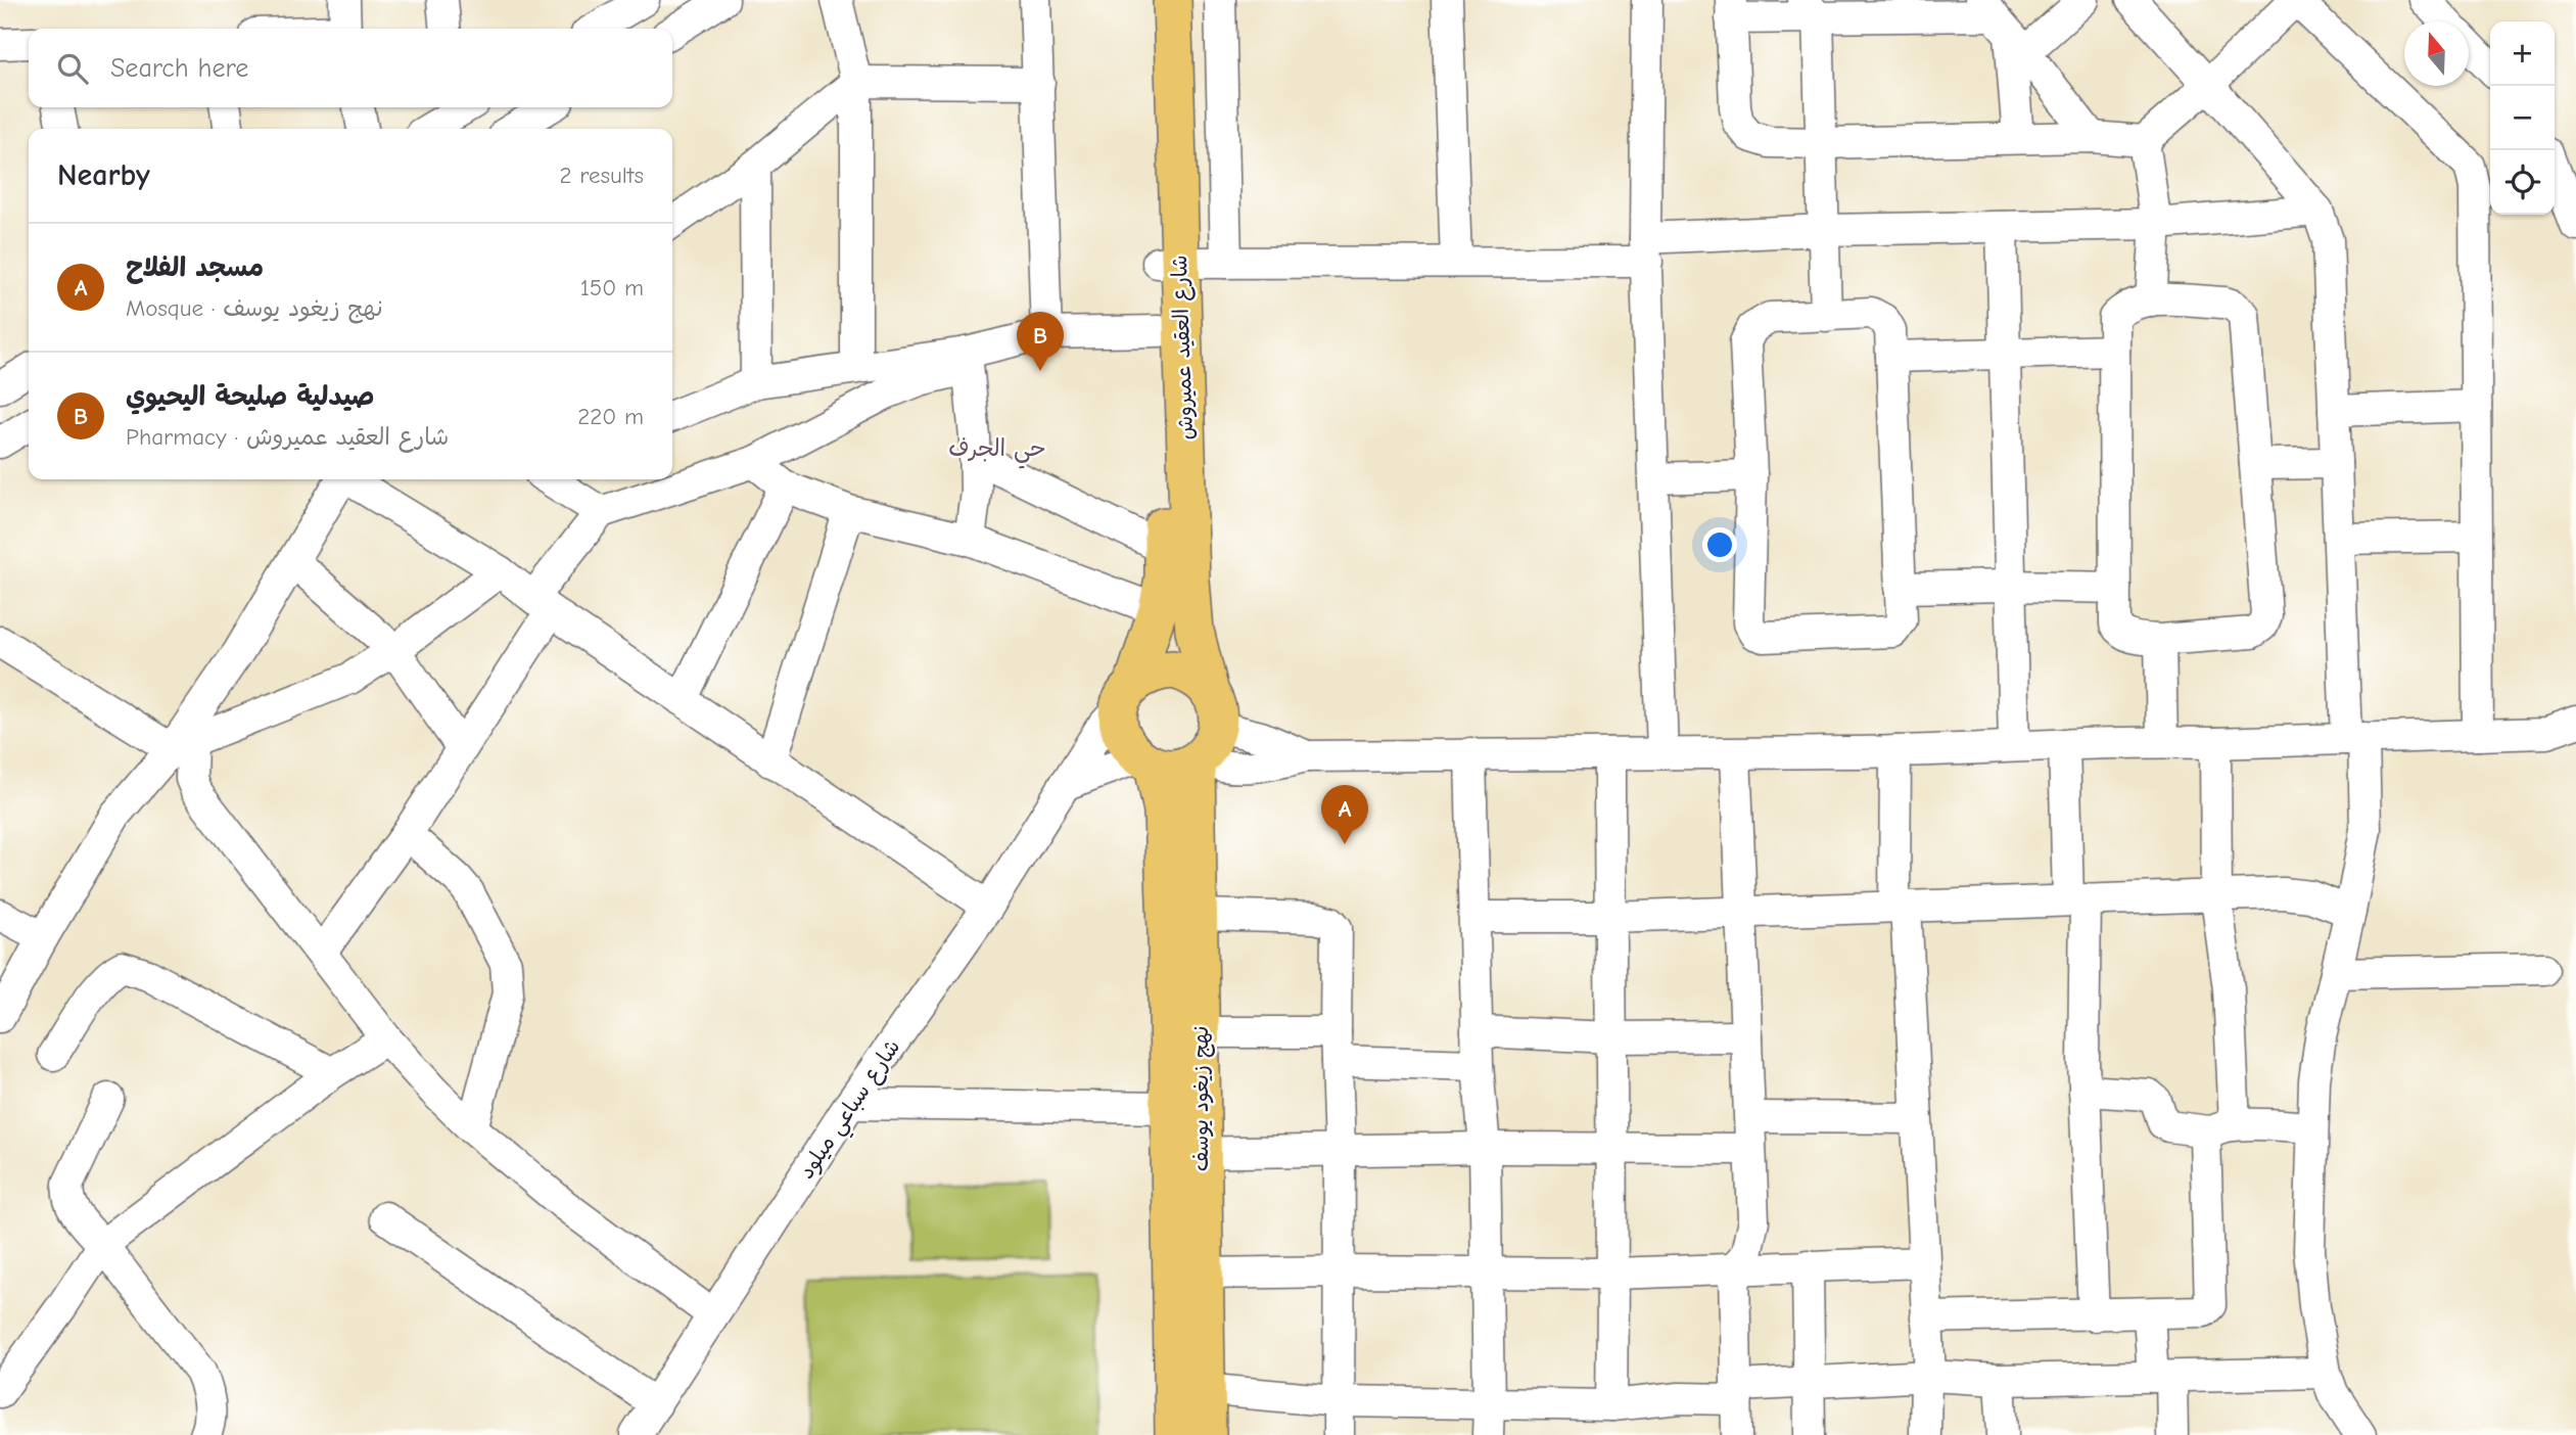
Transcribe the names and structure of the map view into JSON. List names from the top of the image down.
{
  "streets": {
    "main road": ["شارع العقيد عميروش", "نهج زيغود يوسف"],
    "street": ["شارع سباعي ميلود"]
  },
  "crossings": [
    ["شارع العقيد عميروش", "نهج زيغود يوسف"],
    ["شارع العقيد عميروش", "شارع سباعي ميلود"]
  ],
  "districts": ["حي الجرف"],
  "north": "top",
  "page": {
    "map_buttons": ["+", "−"],
    "search": "Search here",
    "heading": ["Nearby", "2 results"],
    "list": [
      {
        "mark": "A",
        "name": "مسجد الفلاح",
        "note": "Mosque · نهج زيغود يوسف",
        "value": "150 m"
      },
      {
        "mark": "B",
        "name": "صيدلية صليحة اليحيوي",
        "note": "Pharmacy · شارع العقيد عميروش",
        "value": "220 m"
      }
    ],
    "pins": ["B", "A"]
  }
}
